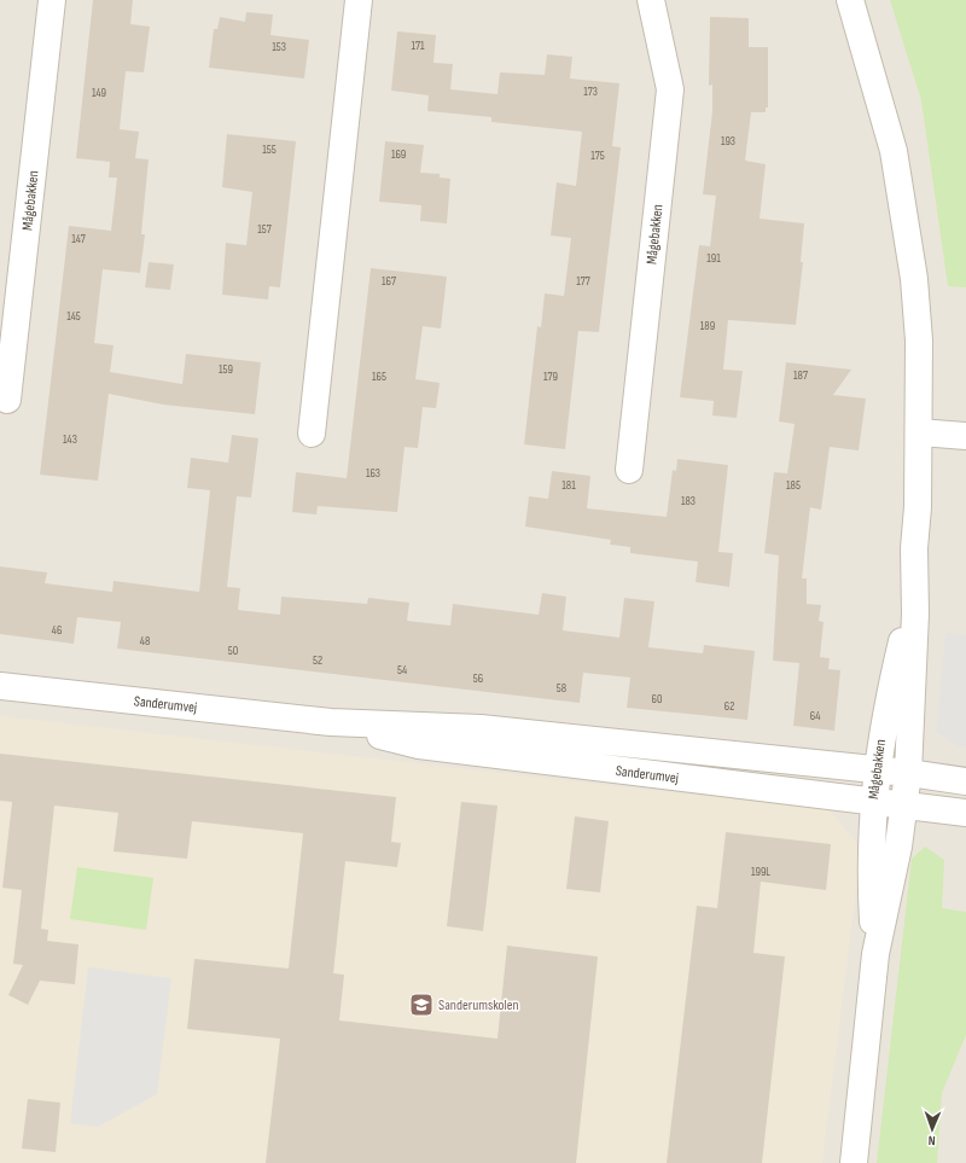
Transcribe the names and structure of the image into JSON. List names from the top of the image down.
{
  "streets": {
    "street": ["Mågebakken", "Sanderumvej"]
  },
  "crossings": [
    ["Mågebakken", "Sanderumvej"]
  ],
  "places": {
    "school or university": ["Sanderumskolen"]
  },
  "house_numbers": [
    "171",
    "153",
    "173",
    "149",
    "193",
    "155",
    "169",
    "175",
    "157",
    "147",
    "191",
    "167",
    "177",
    "145",
    "189",
    "159",
    "187",
    "165",
    "179",
    "143",
    "163",
    "181",
    "185",
    "183",
    "46",
    "48",
    "50",
    "52",
    "54",
    "56",
    "58",
    "60",
    "62",
    "64",
    "199L"
  ],
  "north": "bottom"
}
